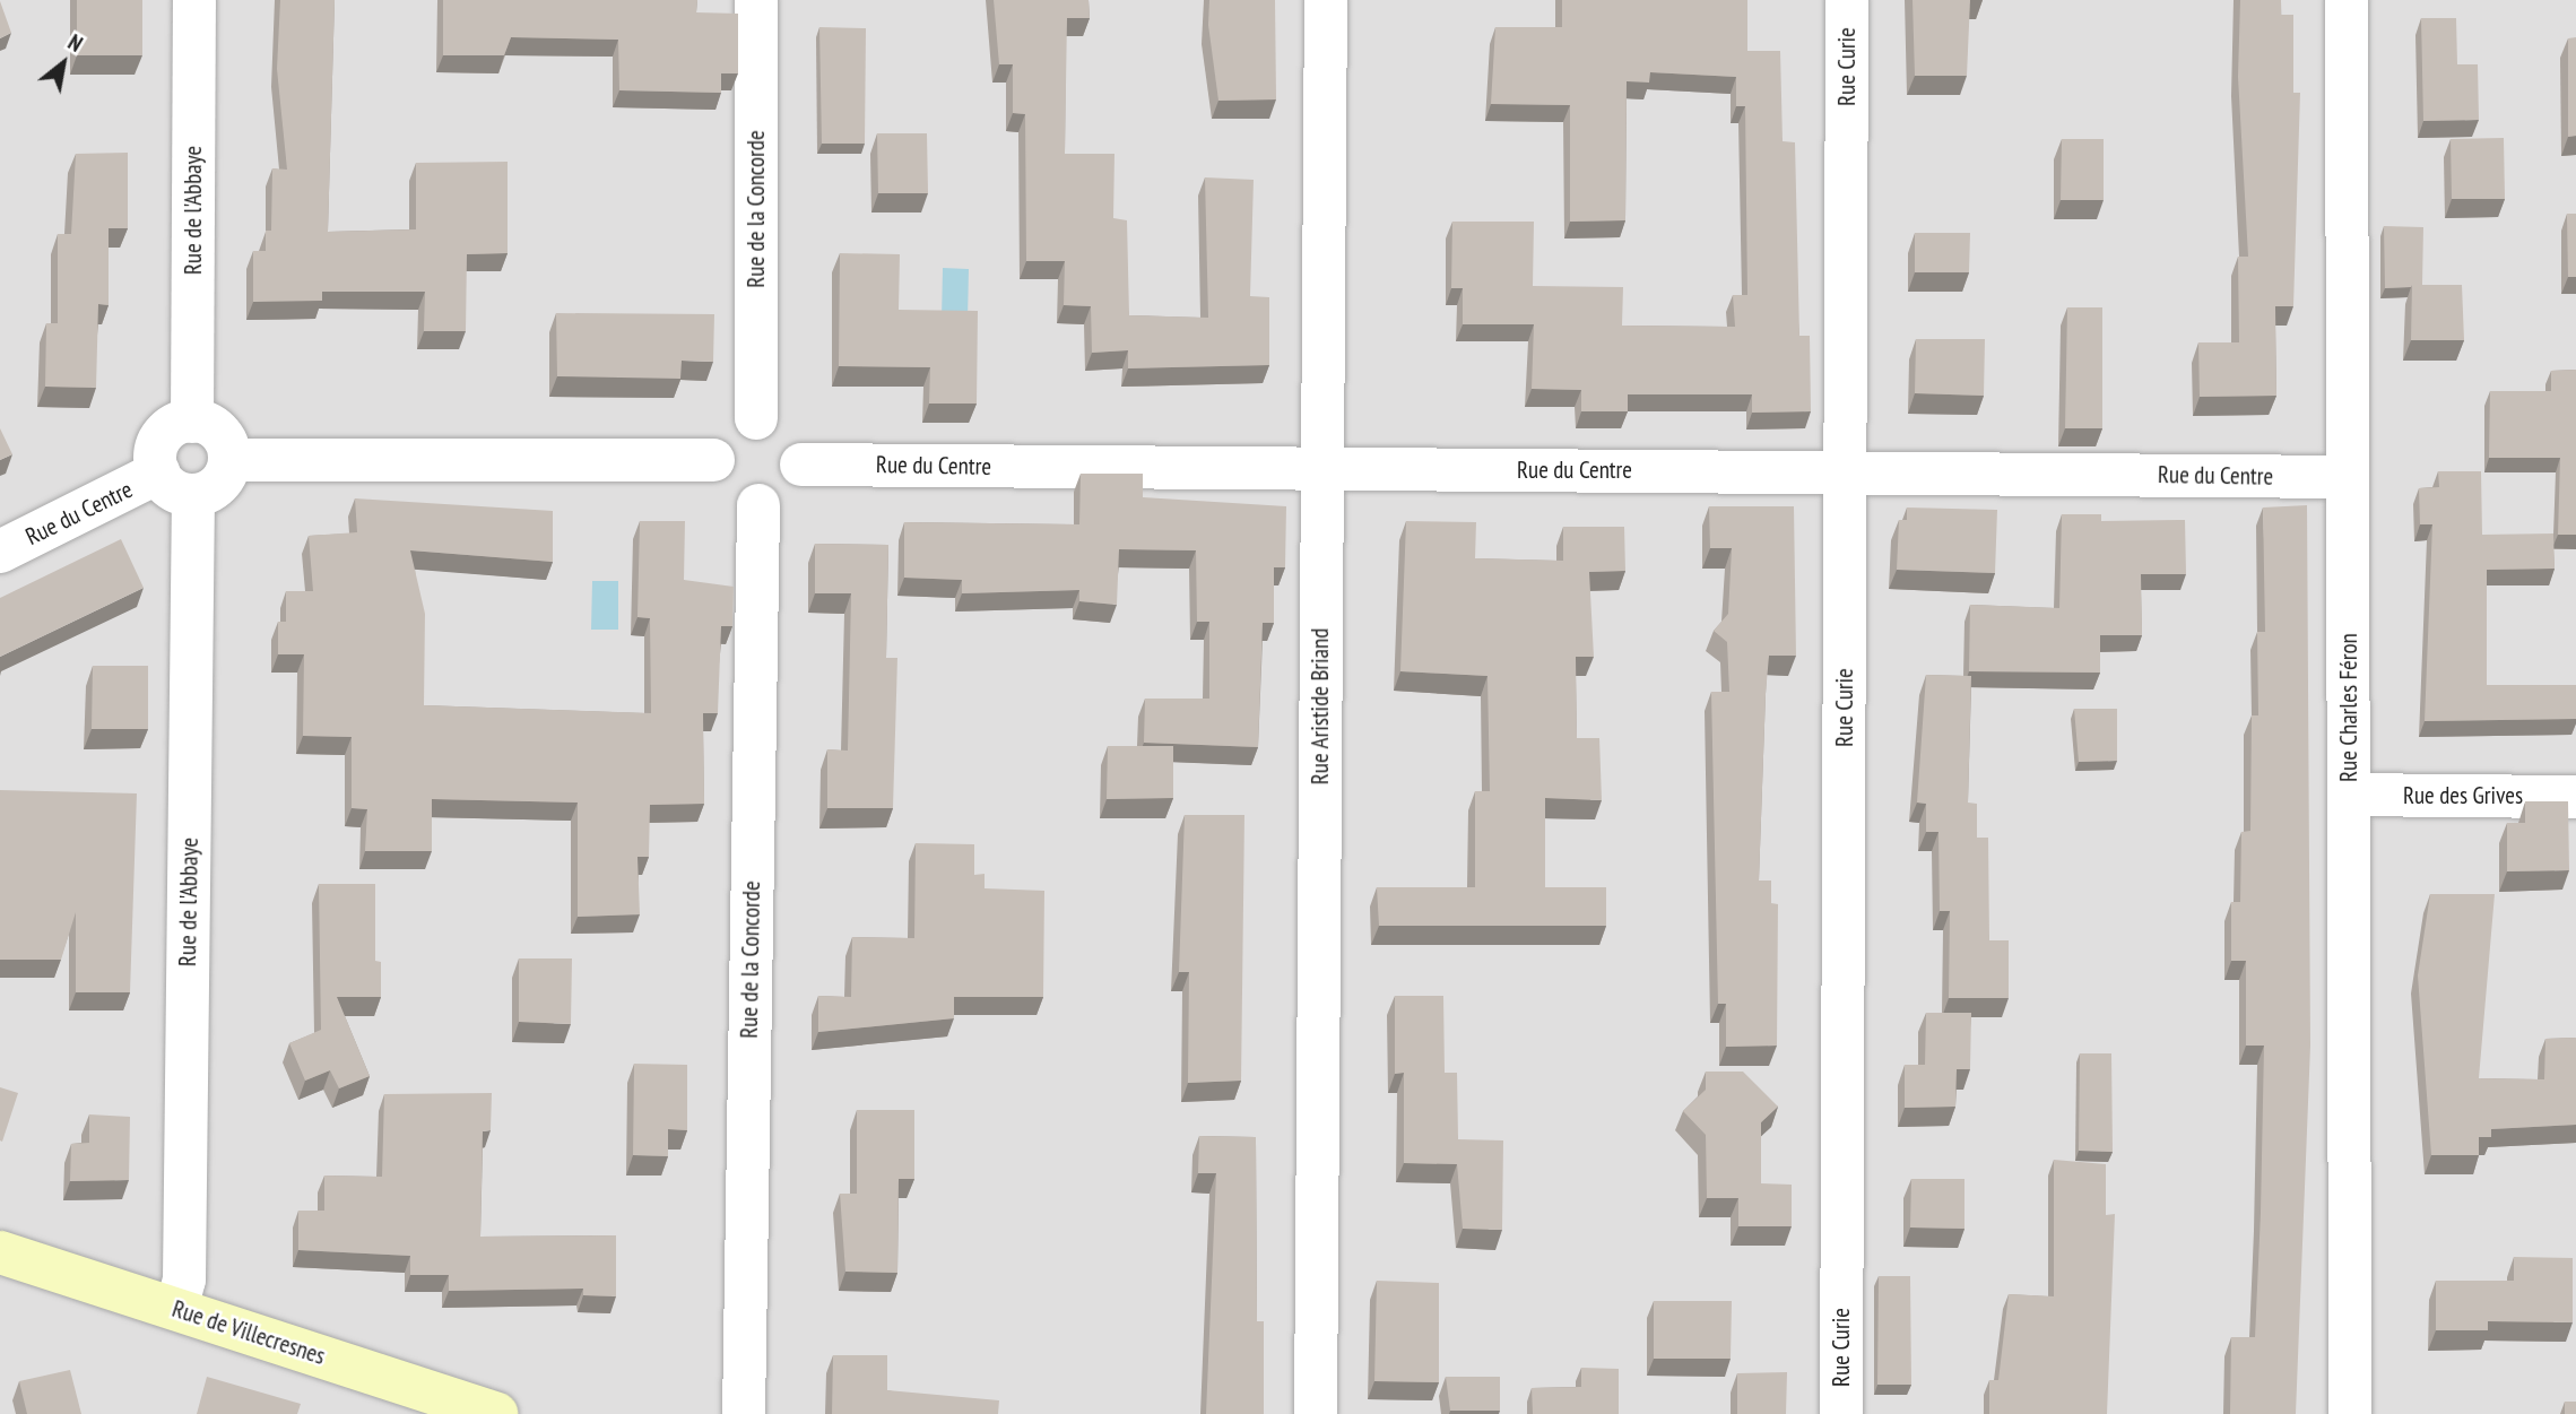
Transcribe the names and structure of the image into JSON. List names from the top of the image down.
{
  "streets": {
    "street": [
      "Rue Curie",
      "Rue de la Concorde",
      "Rue de l'Abbaye",
      "Rue du Centre",
      "Rue Aristide Briand",
      "Rue Charles Féron",
      "Rue des Grives",
      "Rue de Villecresnes"
    ]
  },
  "crossings": [
    ["Rue Curie", "Rue du Centre"],
    ["Rue de la Concorde", "Rue du Centre"],
    ["Rue de l'Abbaye", "Rue du Centre"],
    ["Rue de l'Abbaye", "Rue de Villecresnes"],
    ["Rue du Centre", "Rue Aristide Briand"],
    ["Rue du Centre", "Rue Charles Féron"],
    ["Rue Charles Féron", "Rue des Grives"]
  ],
  "north": "top right"
}
